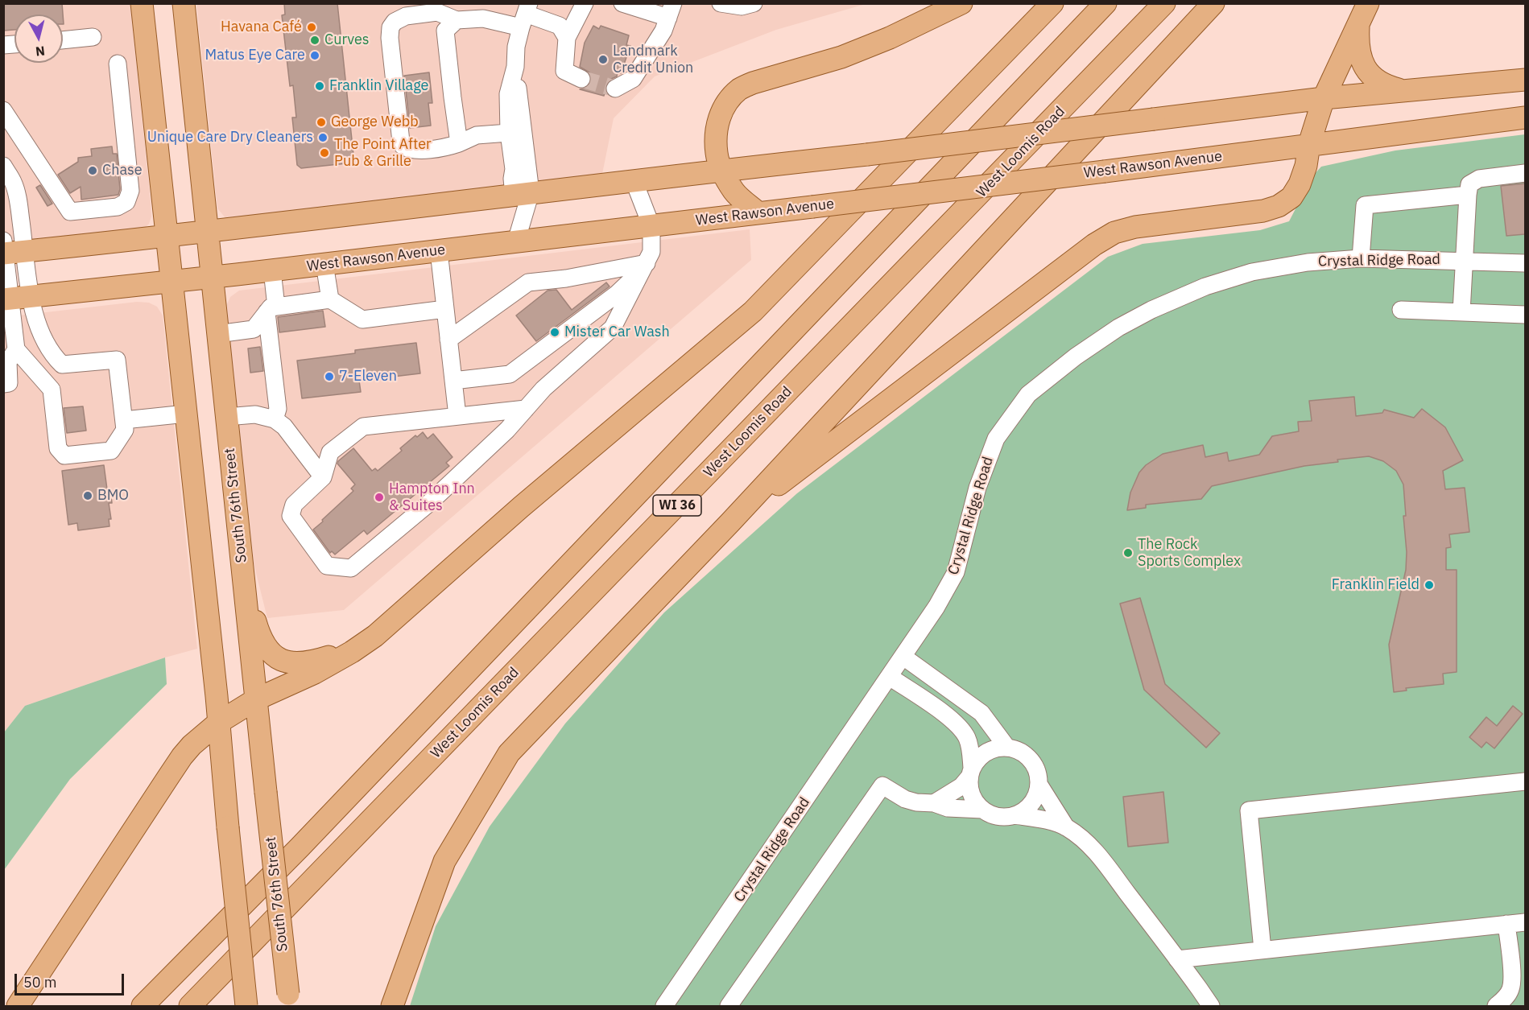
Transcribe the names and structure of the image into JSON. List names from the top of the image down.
{
  "streets": {
    "main road": [
      "West Loomis Road",
      "West Rawson Avenue",
      "South 76th Street",
      "WI 36"
    ],
    "street": ["Crystal Ridge Road"]
  },
  "crossings": [
    ["West Rawson Avenue", "South 76th Street"]
  ],
  "places": [
    "Havana Café",
    "Curves",
    "Matus Eye Care",
    "Landmark Credit Union",
    "Franklin Village",
    "George Webb",
    "Unique Care Dry Cleaners",
    "The Point After Pub & Grille",
    "Chase",
    "Mister Car Wash",
    "7-Eleven",
    "BMO",
    "Hampton Inn & Suites",
    "The Rock Sports Complex",
    "Franklin Field"
  ],
  "scale_bar": "50 m",
  "north": "bottom"
}
